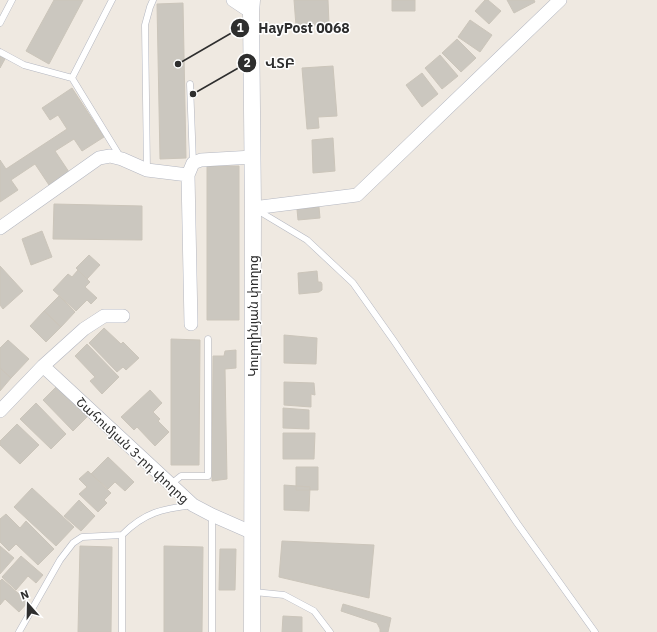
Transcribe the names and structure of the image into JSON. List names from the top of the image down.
{
  "streets": {
    "street": ["Կուրղինյան փողոց", "Շահումյան 3-րդ փողոց"]
  },
  "crossings": [
    ["Կուրղինյան փողոց", "Շահումյան 3-րդ փողոց"]
  ],
  "places": ["HayPost 0068", "ՎՏԲ"],
  "north": "top"
}
